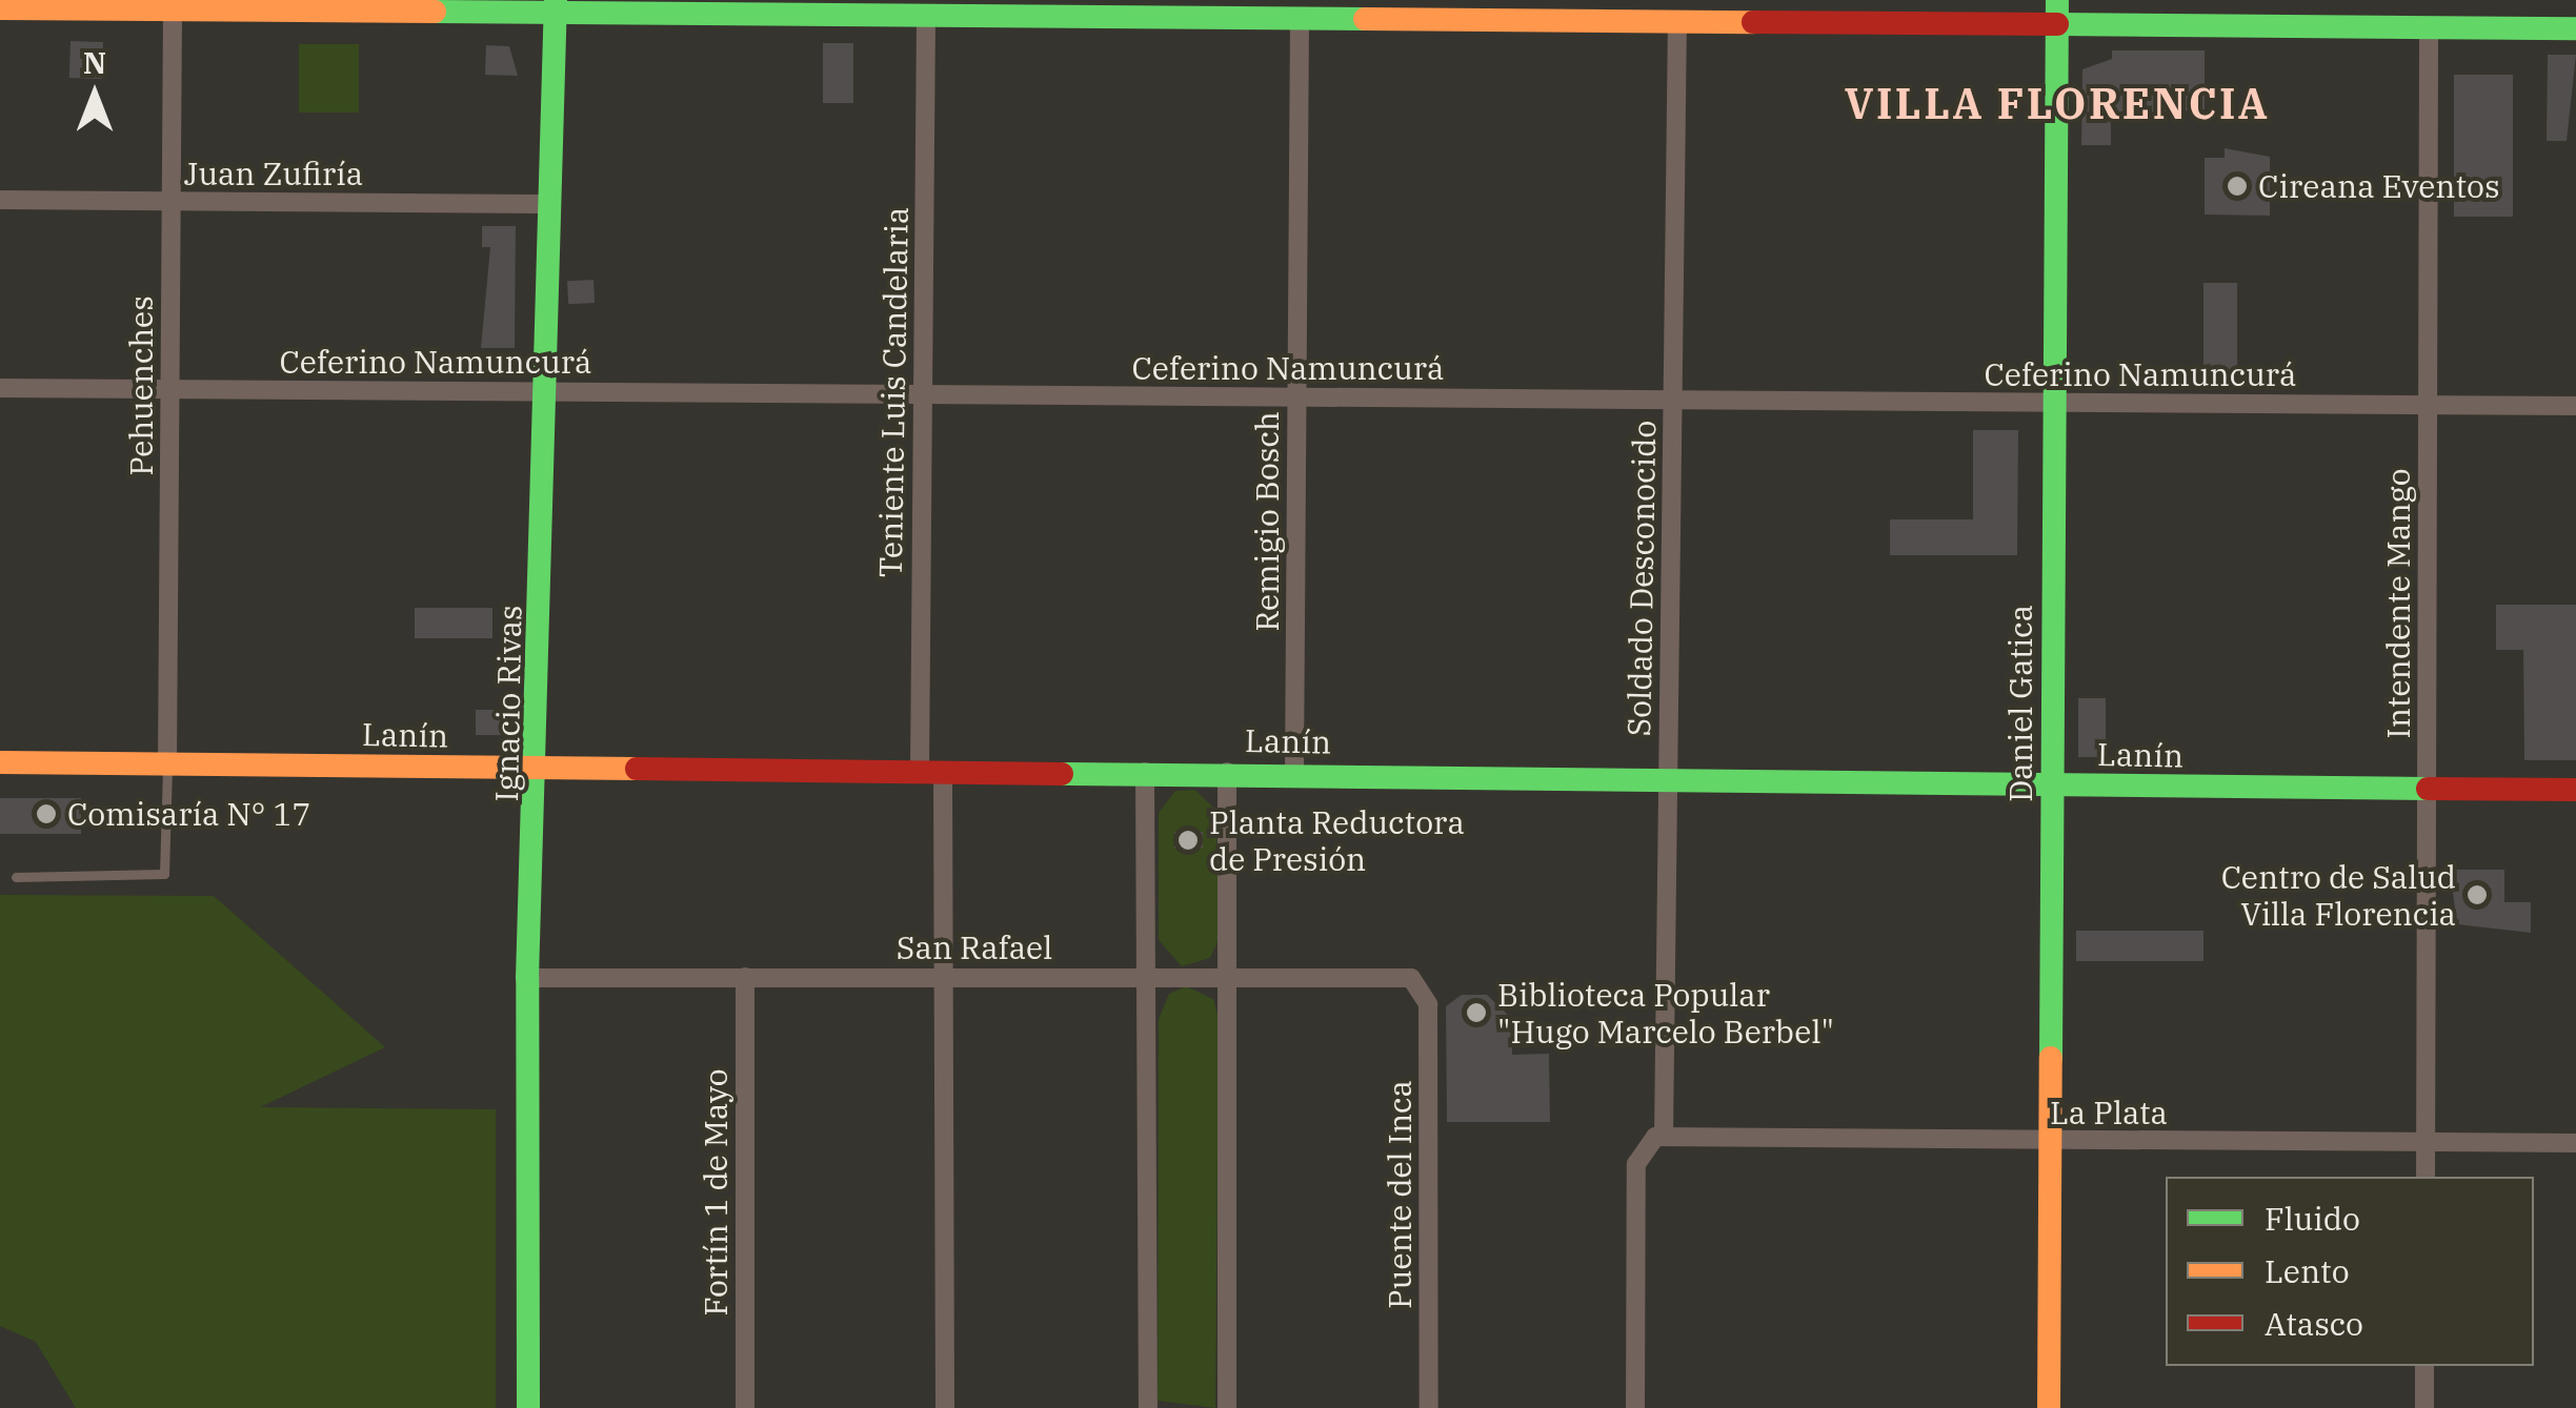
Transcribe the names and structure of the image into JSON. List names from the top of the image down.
{
  "streets": {
    "street": [
      "Juan Zufiría",
      "Ceferino Namuncurá",
      "Pehuenches",
      "Teniente Luis Candelaria",
      "Remigio Bosch",
      "Soldado Desconocido",
      "Intendente Mango",
      "Ignacio Rivas",
      "Daniel Gatica",
      "Lanín",
      "San Rafael",
      "La Plata",
      "Fortín 1 de Mayo",
      "Puente del Inca"
    ]
  },
  "crossings": [
    ["Juan Zufiría", "Pehuenches"],
    ["Juan Zufiría", "Ignacio Rivas"],
    ["Ceferino Namuncurá", "Pehuenches"],
    ["Ceferino Namuncurá", "Teniente Luis Candelaria"],
    ["Ceferino Namuncurá", "Remigio Bosch"],
    ["Ceferino Namuncurá", "Soldado Desconocido"],
    ["Ceferino Namuncurá", "Intendente Mango"],
    ["Ceferino Namuncurá", "Ignacio Rivas"],
    ["Ceferino Namuncurá", "Daniel Gatica"],
    ["Pehuenches", "Lanín"],
    ["Teniente Luis Candelaria", "Lanín"],
    ["Teniente Luis Candelaria", "San Rafael"],
    ["Remigio Bosch", "Lanín"],
    ["Soldado Desconocido", "Lanín"],
    ["Soldado Desconocido", "La Plata"],
    ["Intendente Mango", "Lanín"],
    ["Intendente Mango", "La Plata"],
    ["Ignacio Rivas", "Lanín"],
    ["Ignacio Rivas", "San Rafael"],
    ["Daniel Gatica", "Lanín"],
    ["Daniel Gatica", "La Plata"],
    ["San Rafael", "Fortín 1 de Mayo"],
    ["San Rafael", "Puente del Inca"]
  ],
  "districts": ["VILLA FLORENCIA"],
  "places": [
    "Cireana Eventos",
    "Comisaría N° 17",
    "Planta Reductora de Presión",
    "Centro de Salud Villa Florencia",
    "Biblioteca Popular \"Hugo Marcelo Berbel\""
  ],
  "legend": ["Fluido", "Lento", "Atasco"],
  "north": "top"
}
